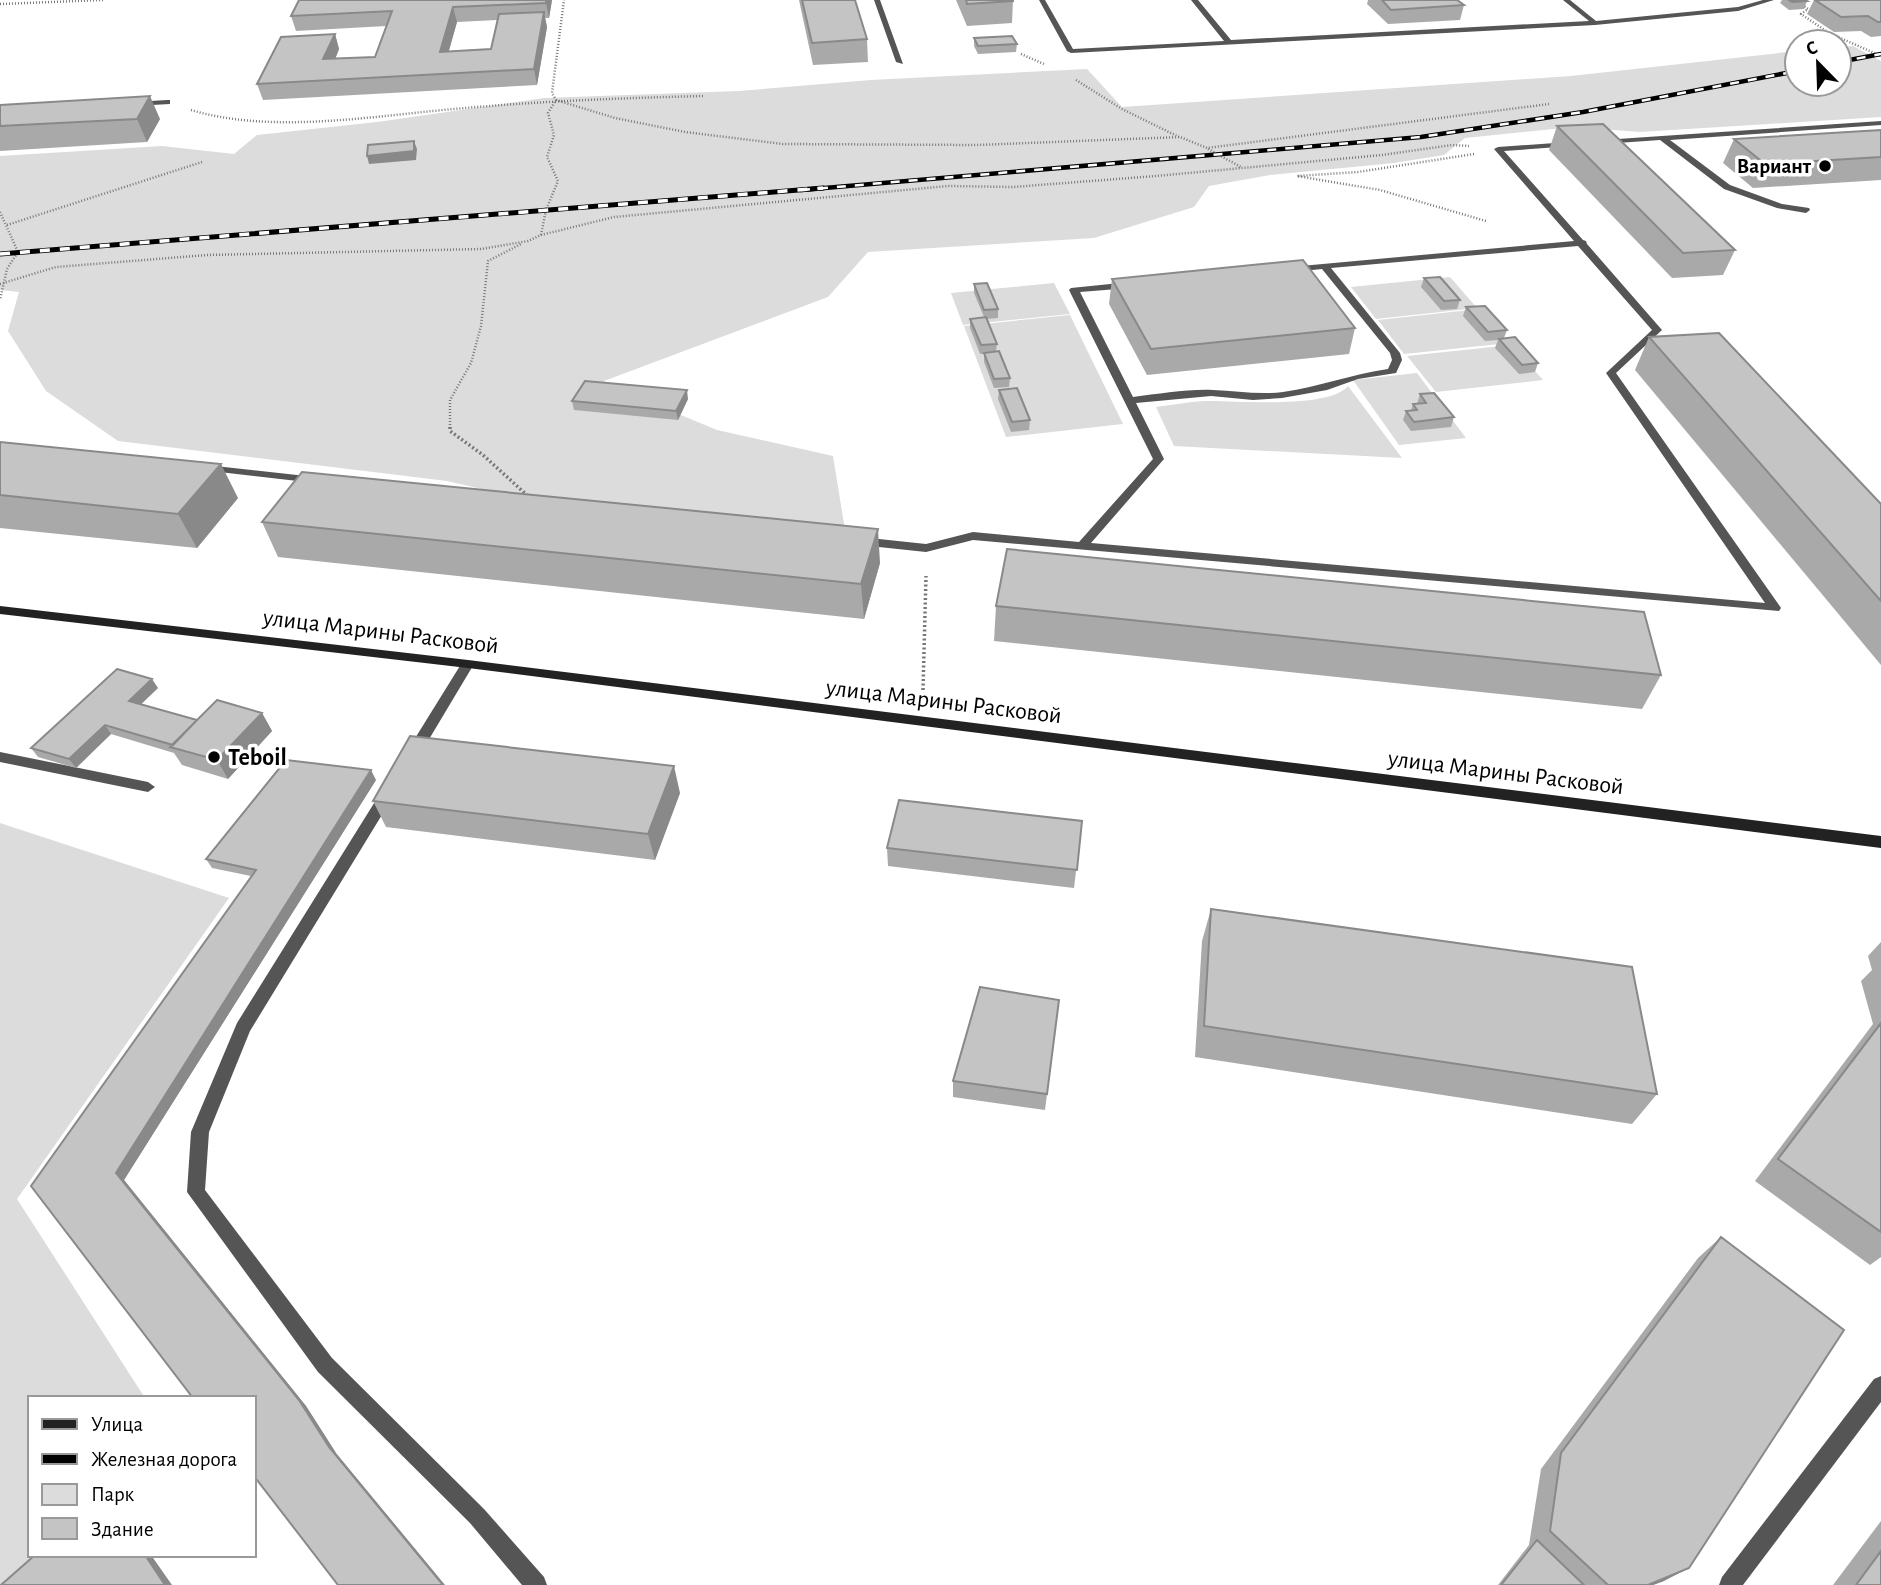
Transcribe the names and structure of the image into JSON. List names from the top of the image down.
{
  "streets": {
    "main road": ["улица Марины Расковой"]
  },
  "places": ["Вариант", "Teboil"],
  "legend": [
    "Улица",
    "Железная дорога",
    "Парк",
    "Здание"
  ],
  "north": "top left"
}
